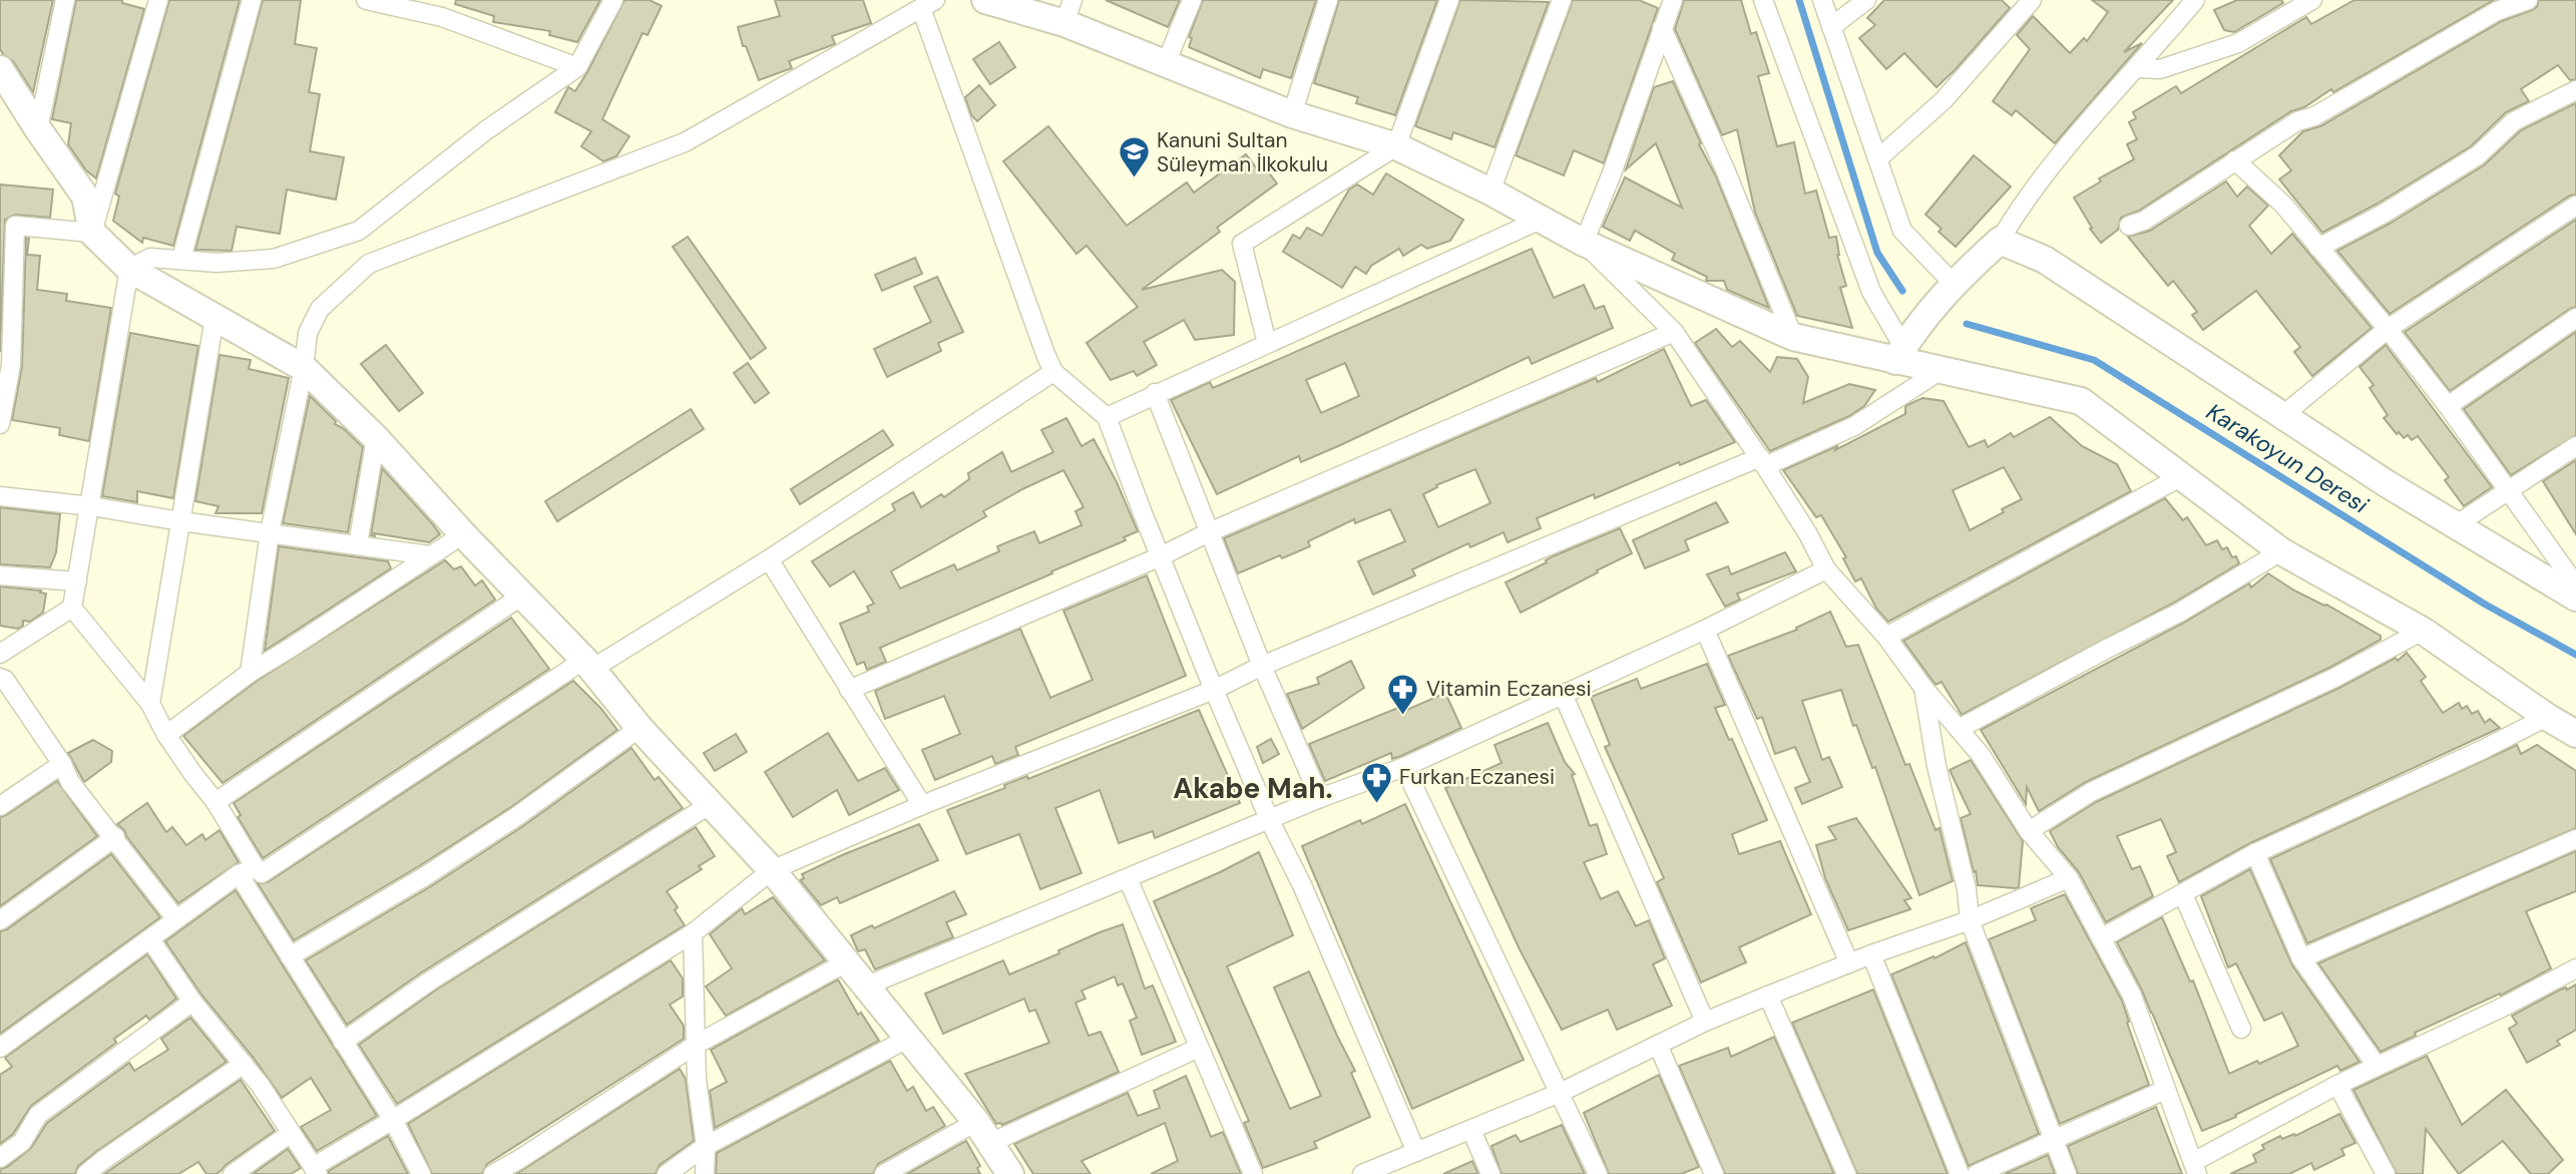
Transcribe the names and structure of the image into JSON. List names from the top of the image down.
{
  "districts": ["Akabe Mah."],
  "water": ["Karakoyun Deresi"],
  "places": {
    "school or university": ["Kanuni Sultan Süleyman İlkokulu"],
    "pharmacy": ["Vitamin Eczanesi", "Furkan Eczanesi"]
  }
}
